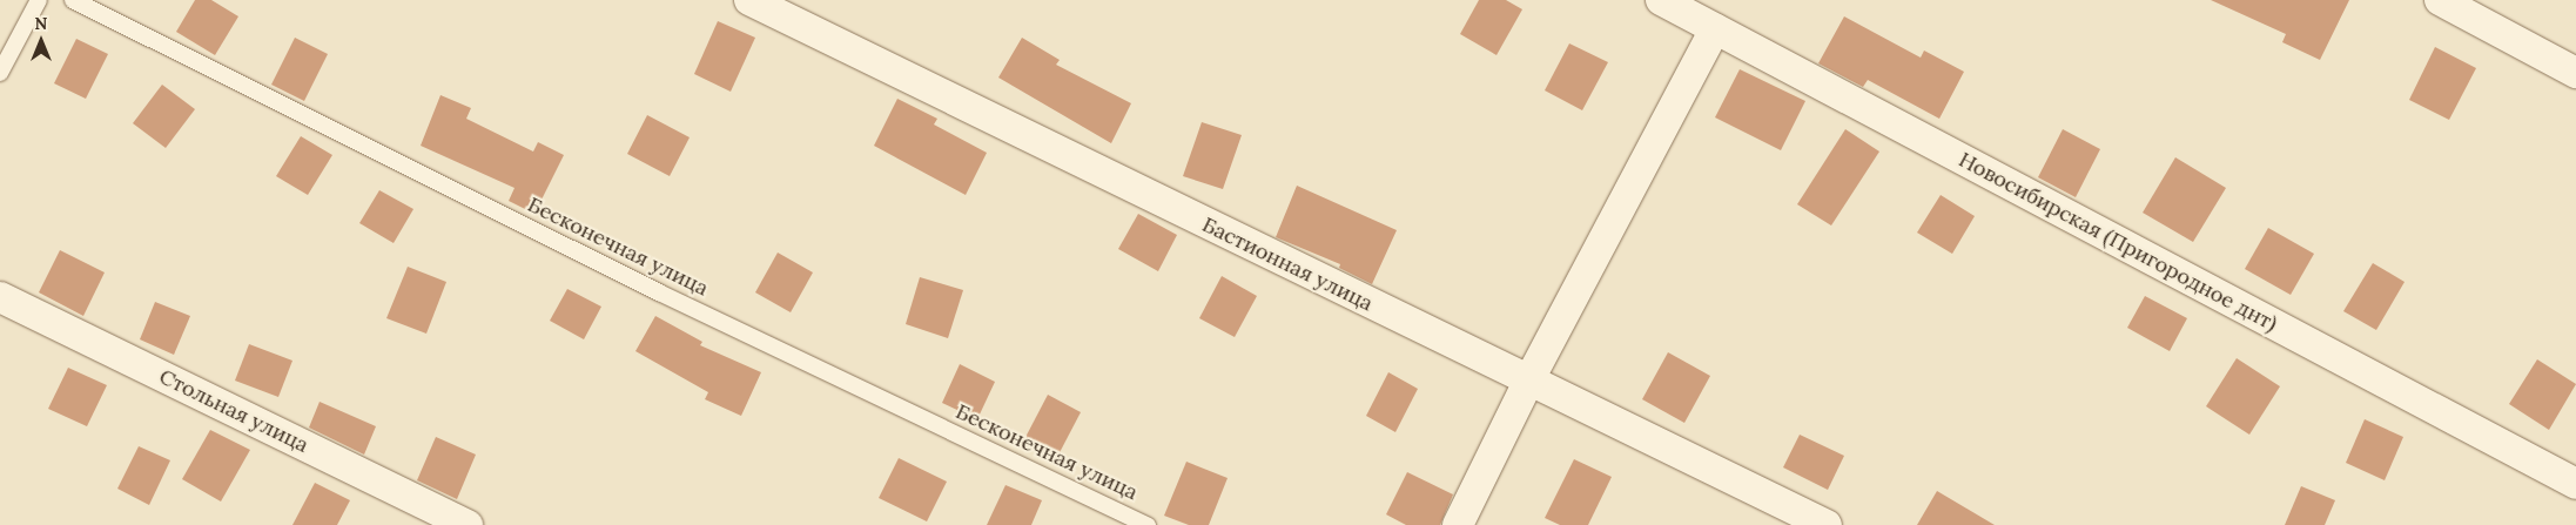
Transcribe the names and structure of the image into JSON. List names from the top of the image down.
{
  "streets": {
    "street": ["Новосибирская (Пригородное днт)", "Бастионная улица", "Стольная улица"],
    "lane": ["Бесконечная улица"]
  },
  "north": "top"
}
